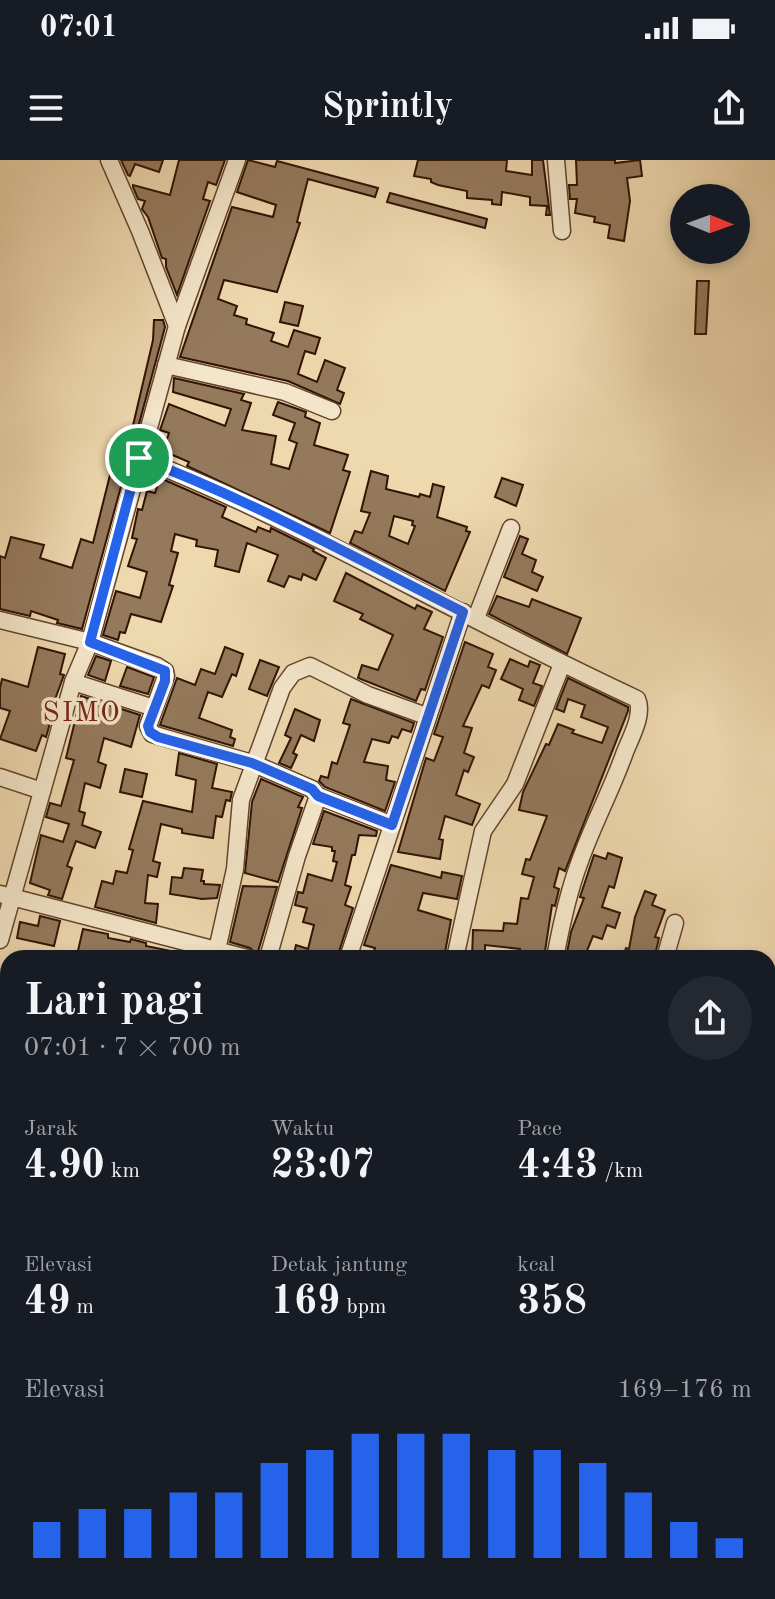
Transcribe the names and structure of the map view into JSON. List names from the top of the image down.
{
  "districts": ["SIMO"],
  "north": "right",
  "page": {
    "status": "07:01",
    "header": "Sprintly",
    "heading": ["Lari pagi", "07:01 · 7 × 700 m"],
    "stats": [
      ["Jarak", "4.90 km"],
      ["Waktu", "23:07"],
      ["Pace", "4:43 /km"],
      ["Elevasi", "49 m"],
      ["Detak jantung", "169 bpm"],
      ["kcal", "358"]
    ],
    "chart": ["Elevasi", "169–176 m"]
  }
}
